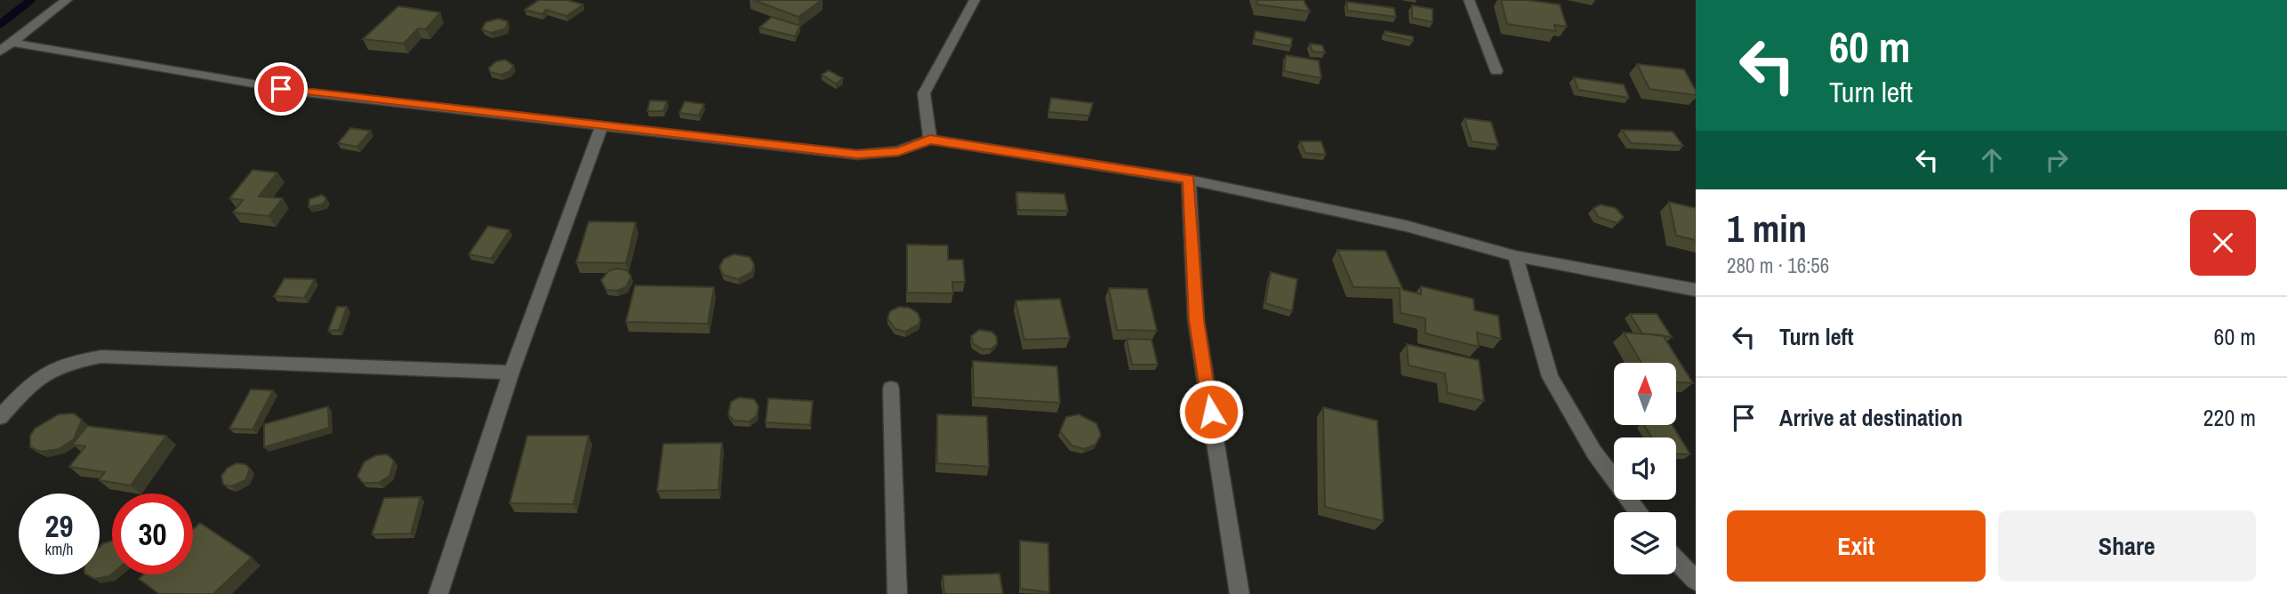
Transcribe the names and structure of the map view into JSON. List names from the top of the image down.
{
  "north": "top",
  "page": {
    "turn": ["60 m", "Turn left"],
    "heading": ["1 min", "280 m · 16:56"],
    "list": [
      {
        "name": "Turn left",
        "value": "60 m"
      },
      {
        "name": "Arrive at destination",
        "value": "220 m"
      }
    ],
    "speed": "29 km/h",
    "limit": "30",
    "buttons": ["Exit", "Share"]
  }
}
